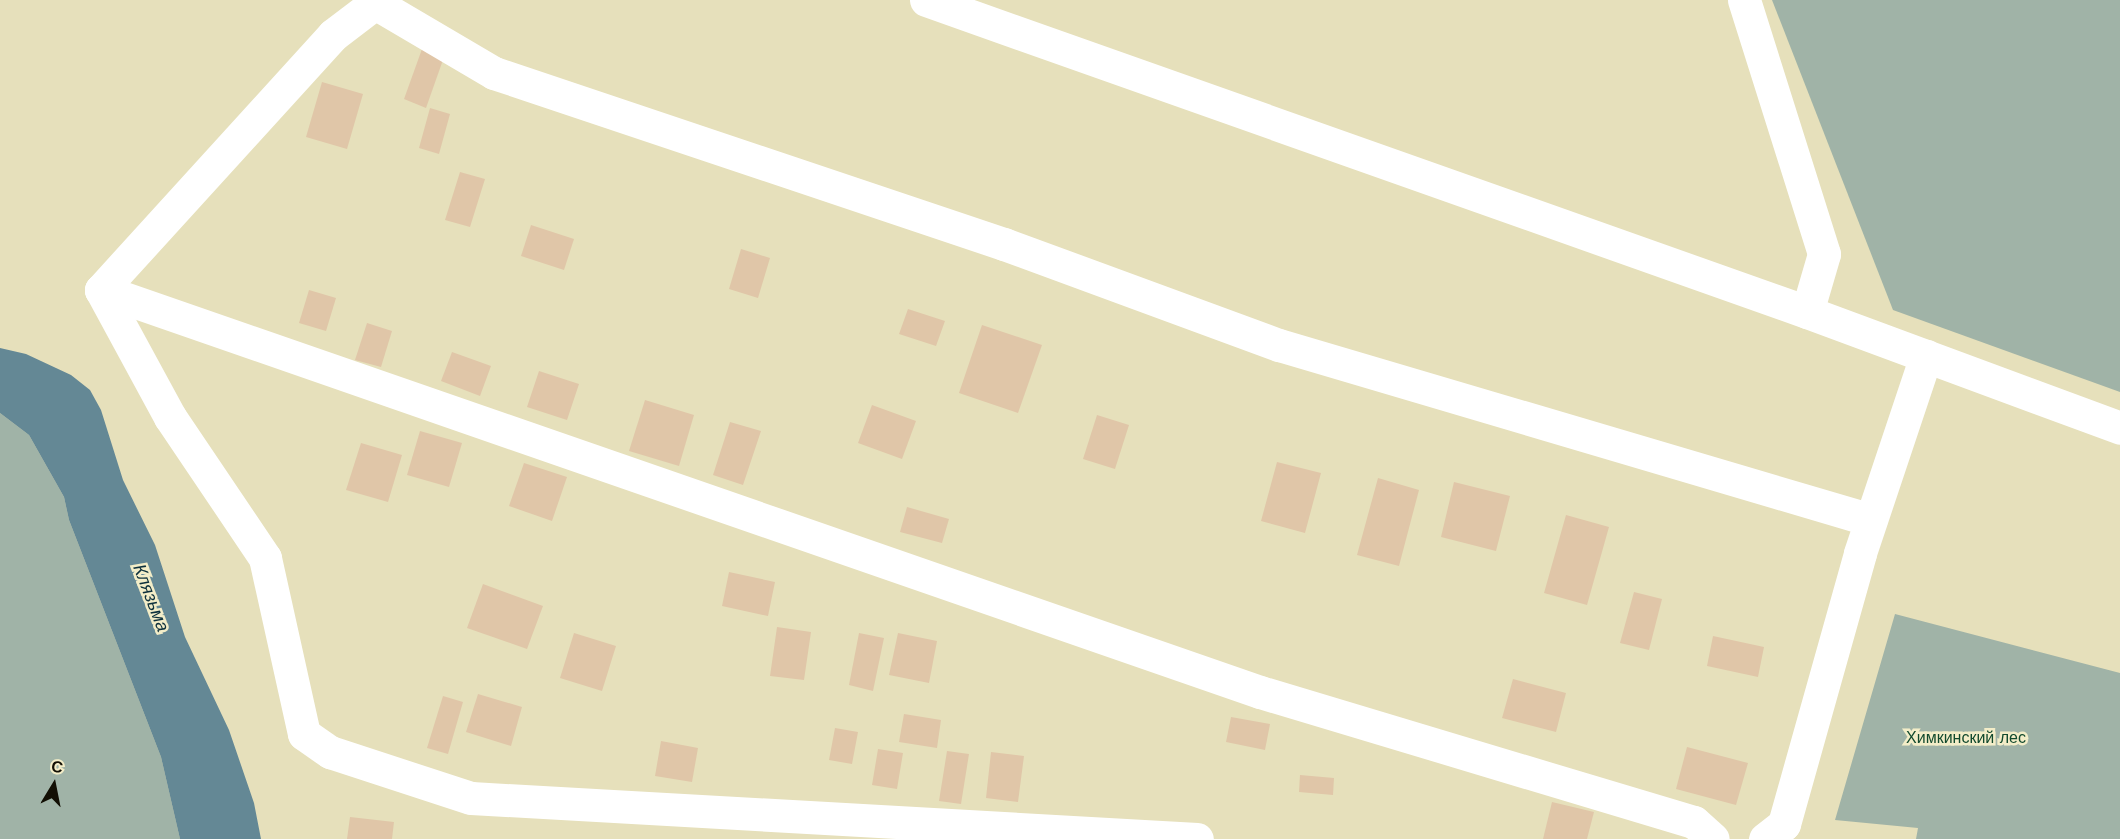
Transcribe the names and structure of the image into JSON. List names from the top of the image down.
{
  "water": ["Клязьма"],
  "parks": ["Химкинский лес"],
  "north": "top"
}
